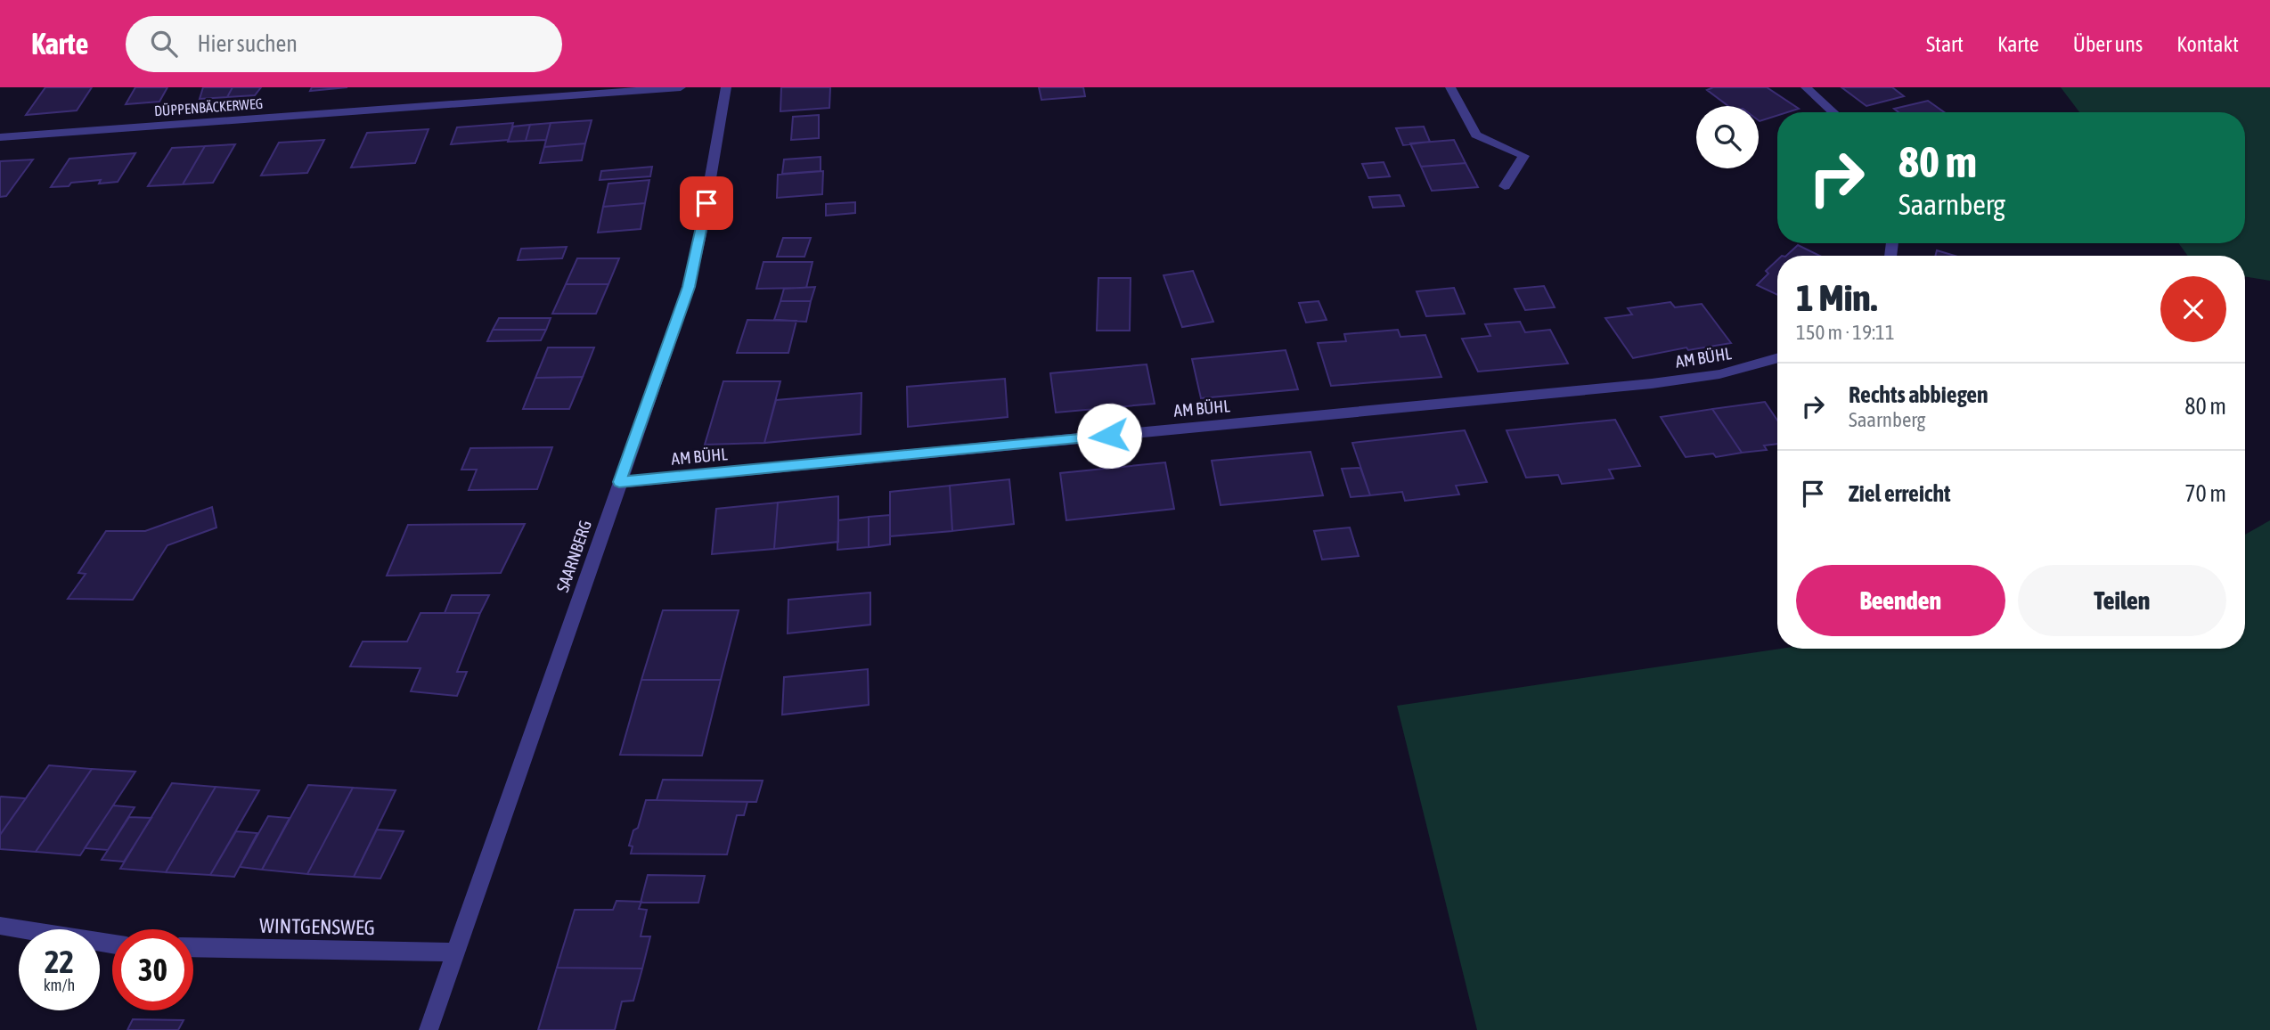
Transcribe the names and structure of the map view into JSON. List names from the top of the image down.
{
  "streets": {
    "street": [
      "DÜPPENBÄCKERWEG",
      "AM BÜHL",
      "SAARNBERG",
      "WINTGENSWEG"
    ]
  },
  "crossings": [
    ["AM BÜHL", "SAARNBERG"],
    ["SAARNBERG", "WINTGENSWEG"]
  ],
  "page": {
    "header": "Karte",
    "search": "Hier suchen",
    "nav": [
      "Start",
      "Karte",
      "Über uns",
      "Kontakt"
    ],
    "turn": ["80 m", "Saarnberg"],
    "heading": ["1 Min.", "150 m · 19:11"],
    "list": [
      {
        "name": "Rechts abbiegen",
        "note": "Saarnberg",
        "value": "80 m"
      },
      {
        "name": "Ziel erreicht",
        "value": "70 m"
      }
    ],
    "buttons": ["Beenden", "Teilen"],
    "speed": "22 km/h",
    "limit": "30"
  }
}
